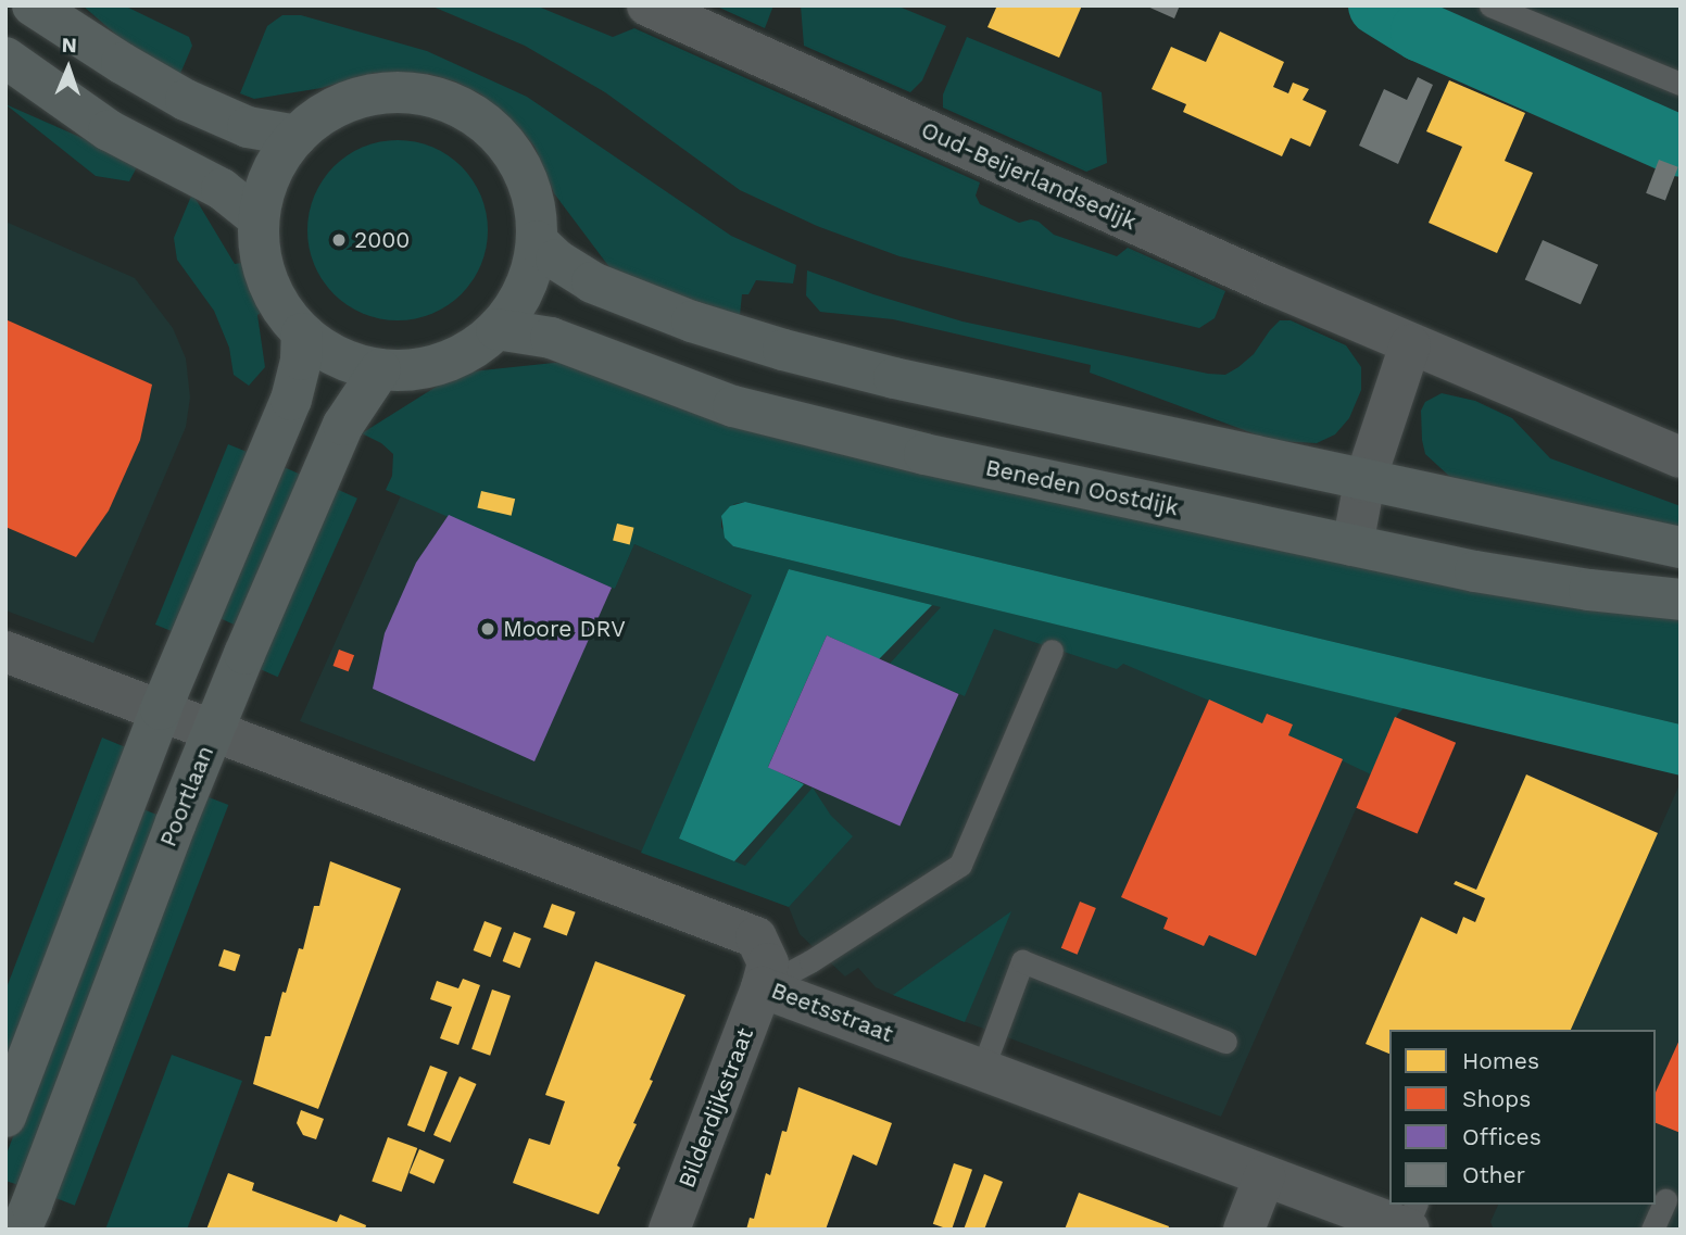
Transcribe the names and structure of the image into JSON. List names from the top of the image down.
{
  "streets": {
    "main road": ["Beneden Oostdijk", "Poortlaan"],
    "street": ["Oud-Beijerlandsedijk", "Beetsstraat", "Bilderdijkstraat"]
  },
  "crossings": [
    ["Poortlaan", "Beetsstraat"],
    ["Beetsstraat", "Bilderdijkstraat"]
  ],
  "places": ["2000", "Moore DRV"],
  "legend": [
    "Homes",
    "Shops",
    "Offices",
    "Other"
  ],
  "north": "top"
}
